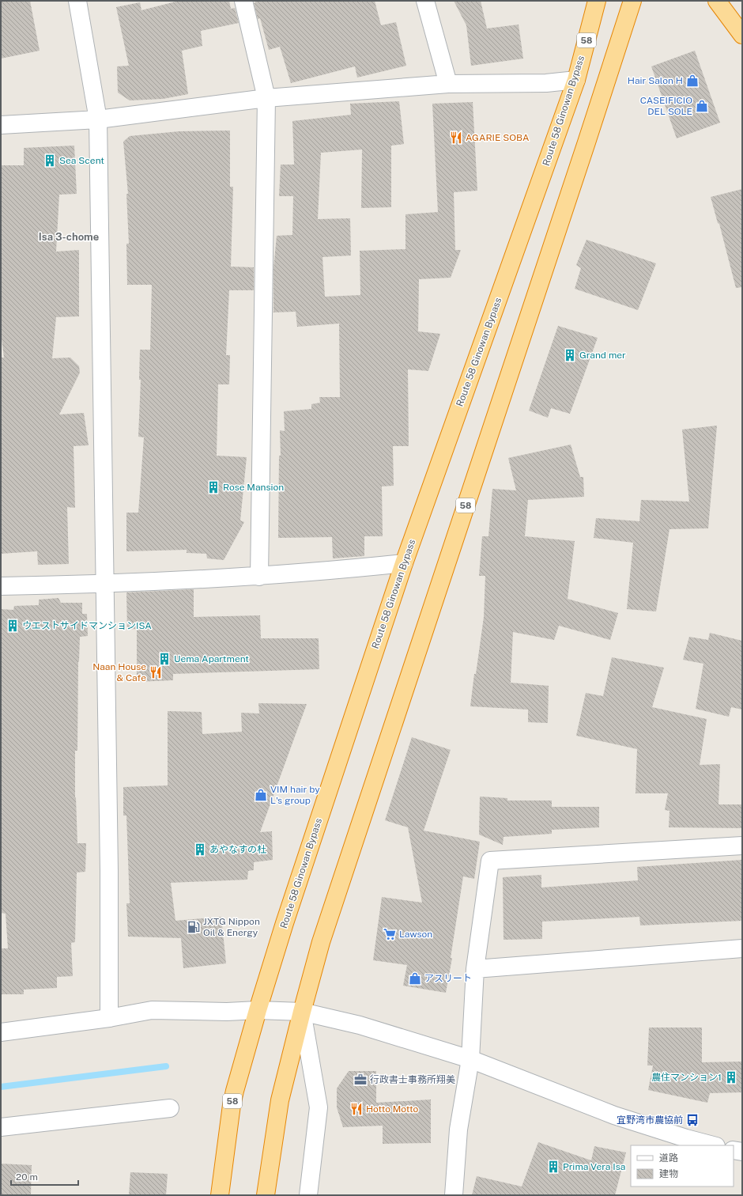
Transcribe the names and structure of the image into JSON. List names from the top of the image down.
{
  "streets": {
    "highway": ["58", "Route 58 Ginowan Bypass"]
  },
  "districts": ["Isa 3-chome"],
  "places": {
    "shop": [
      "Hair Salon H",
      "CASEIFICIO DEL SOLE",
      "VIM hair by L's group",
      "アスリート"
    ],
    "restaurant": ["AGARIE SOBA", "Naan House & Cafe", "Hotto Motto"],
    "building": [
      "Sea Scent",
      "Grand mer",
      "Rose Mansion",
      "ウエストサイドマンションISA",
      "Uema Apartment",
      "あやなすの杜",
      "農住マンション1",
      "Prima Vera Isa"
    ],
    "fuel station": ["JXTG Nippon Oil & Energy"],
    "supermarket": ["Lawson"],
    "office": ["行政書士事務所翔美"],
    "bus stop": ["宜野湾市農協前"]
  },
  "legend": ["道路", "建物"],
  "scale_bar": "20 m"
}
